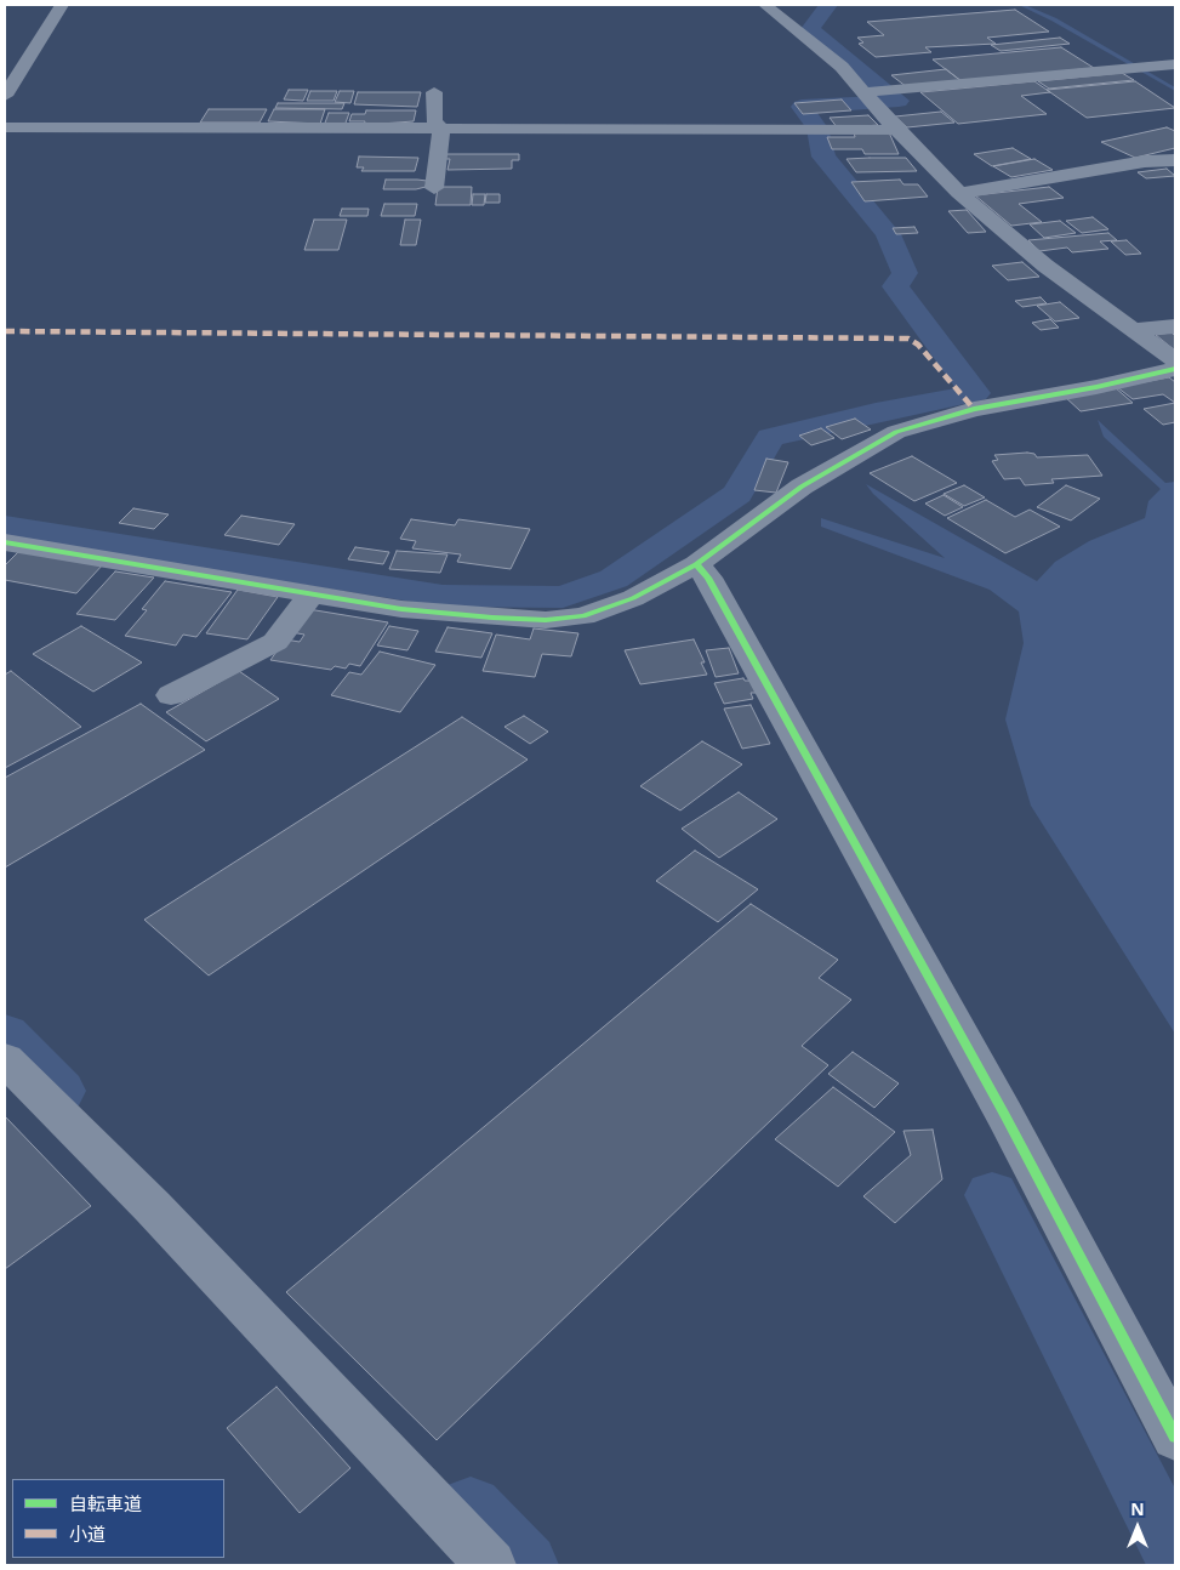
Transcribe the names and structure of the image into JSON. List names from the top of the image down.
{
  "legend": ["自転車道", "小道"],
  "north": "top"
}
